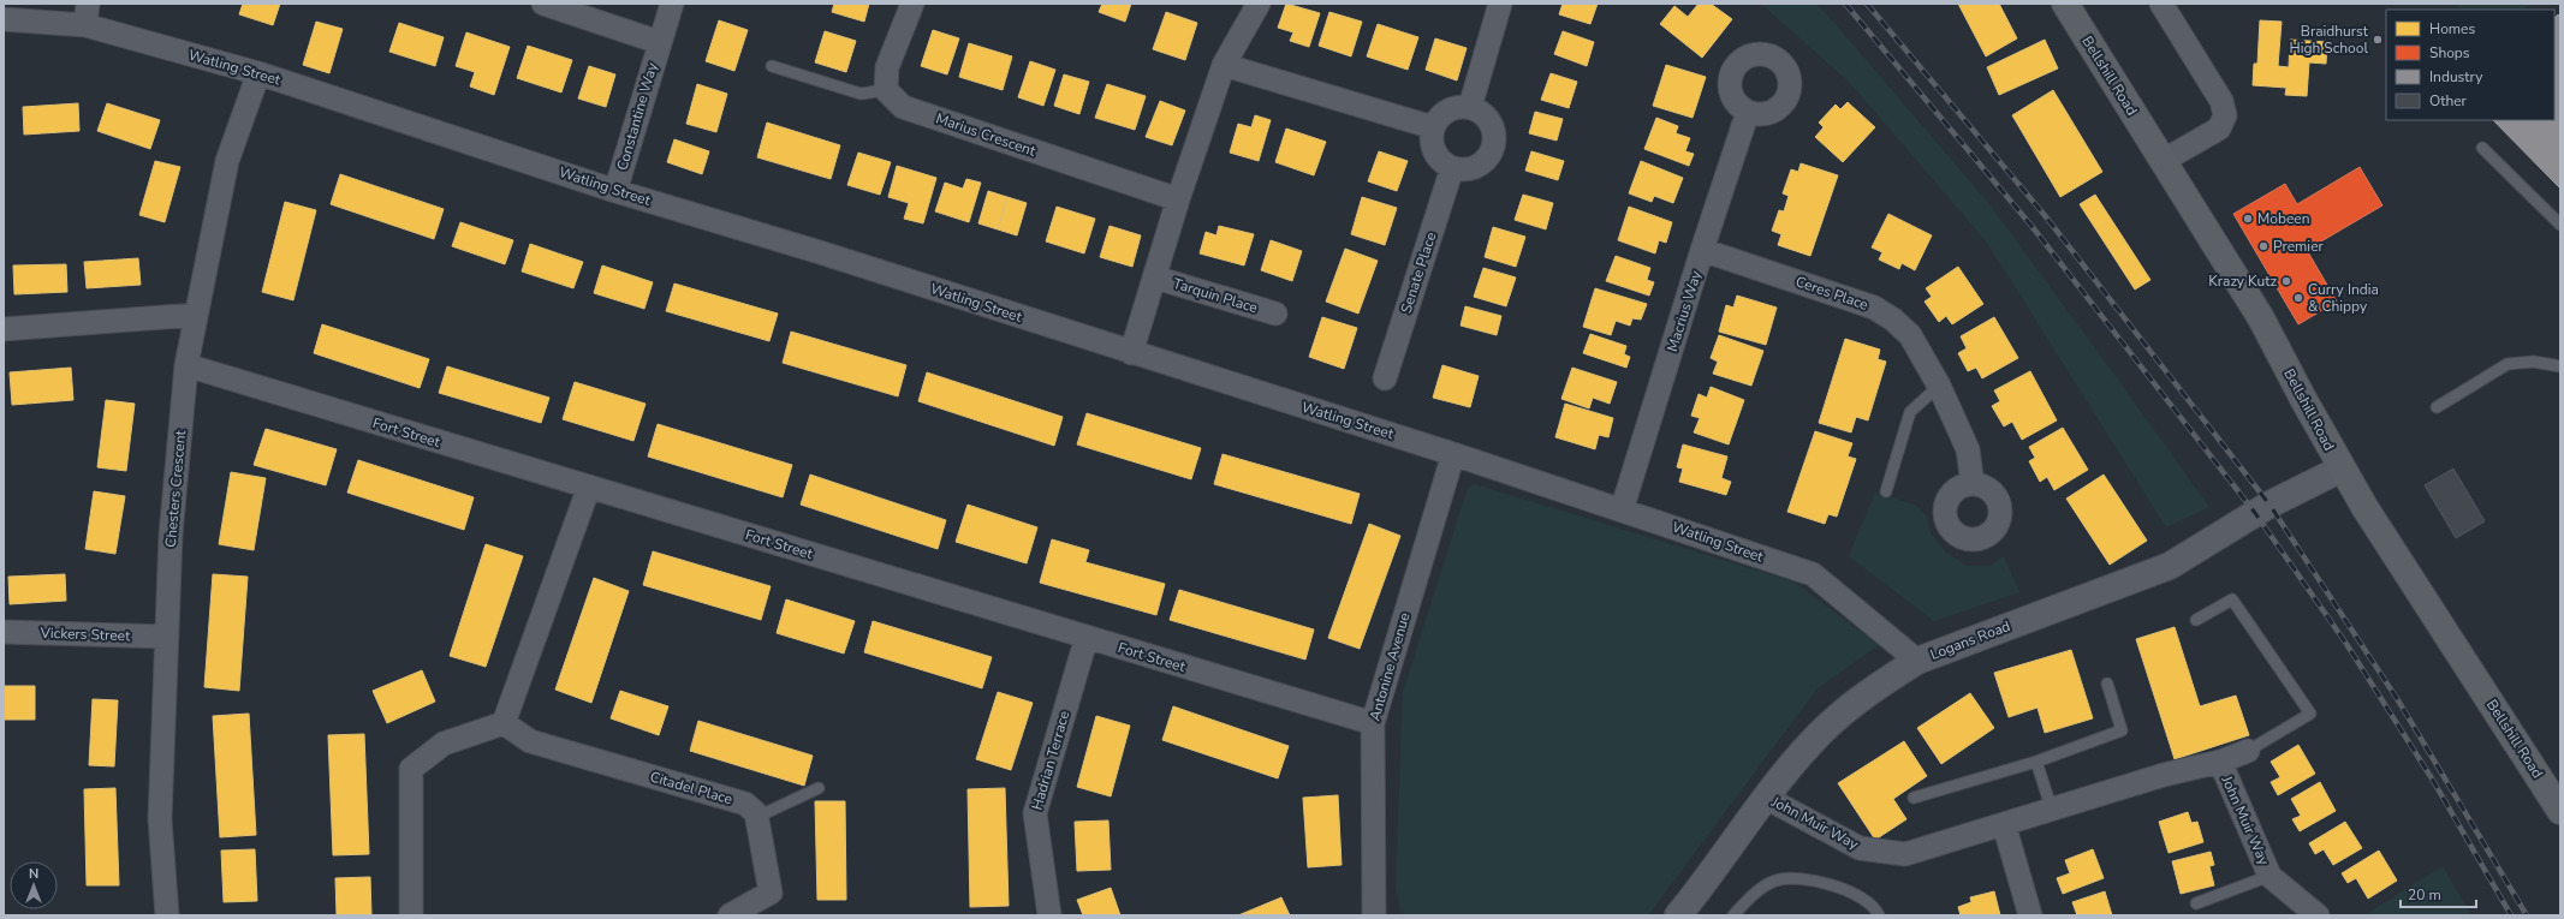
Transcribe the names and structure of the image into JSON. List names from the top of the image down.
{
  "streets": {
    "main road": ["Bellshill Road"],
    "street": [
      "Watling Street",
      "Constantine Way",
      "Marius Crescent",
      "Senate Place",
      "Ceres Place",
      "Tarquin Place",
      "Macrius Way",
      "Fort Street",
      "Chesters Crescent",
      "Vickers Street",
      "Logans Road",
      "Antonine Avenue",
      "Hadrian Terrace",
      "Citadel Place",
      "John Muir Way"
    ]
  },
  "crossings": [
    ["Watling Street", "Constantine Way"],
    ["Watling Street", "Macrius Way"],
    ["Watling Street", "Chesters Crescent"],
    ["Watling Street", "Logans Road"],
    ["Watling Street", "Antonine Avenue"],
    ["Bellshill Road", "Logans Road"],
    ["Ceres Place", "Macrius Way"],
    ["Fort Street", "Chesters Crescent"],
    ["Fort Street", "Antonine Avenue"],
    ["Fort Street", "Hadrian Terrace"],
    ["Chesters Crescent", "Vickers Street"],
    ["Logans Road", "John Muir Way"]
  ],
  "places": [
    "Braidhurst High School",
    "Mobeen",
    "Premier",
    "Krazy Kutz",
    "Curry India & Chippy"
  ],
  "legend": [
    "Homes",
    "Shops",
    "Industry",
    "Other"
  ],
  "scale_bar": "20 m",
  "north": "top"
}
